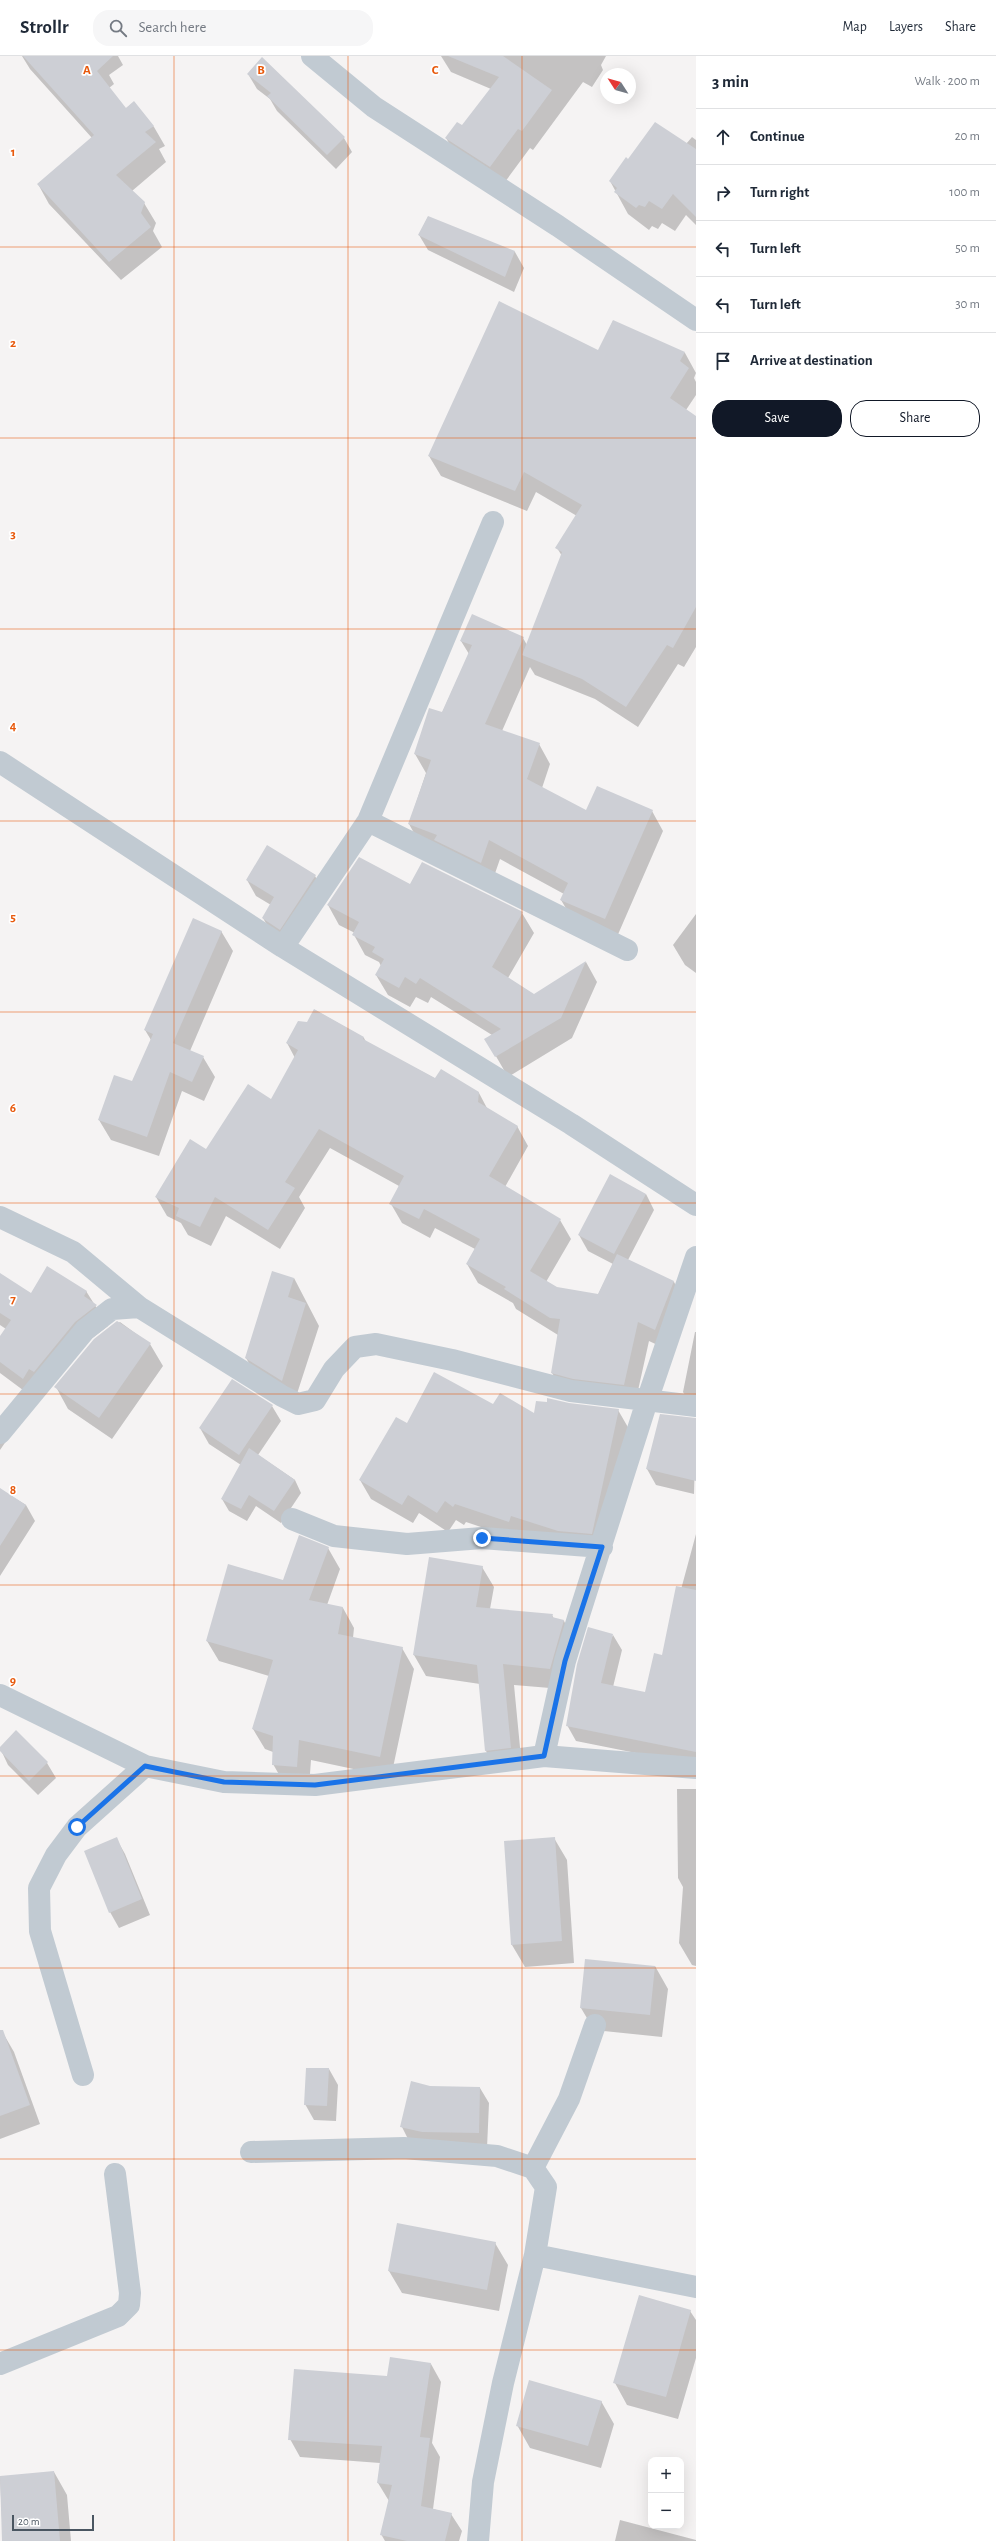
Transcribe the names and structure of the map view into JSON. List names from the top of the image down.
{
  "scale_bar": "20 m",
  "north": "top left",
  "page": {
    "header": "Strollr",
    "search": "Search here",
    "nav": ["Map", "Layers", "Share"],
    "heading": ["3 min", "Walk · 200 m"],
    "list": [
      ["Continue", "20 m"],
      ["Turn right", "100 m"],
      ["Turn left", "50 m"],
      ["Turn left", "30 m"],
      "Arrive at destination"
    ],
    "buttons": ["Save", "Share"],
    "map_buttons": ["+", "−"],
    "scale": "20 m"
  },
  "grid": {
    "columns": ["A", "B", "C"],
    "rows": [
      "1",
      "2",
      "3",
      "4",
      "5",
      "6",
      "7",
      "8",
      "9"
    ]
  }
}
